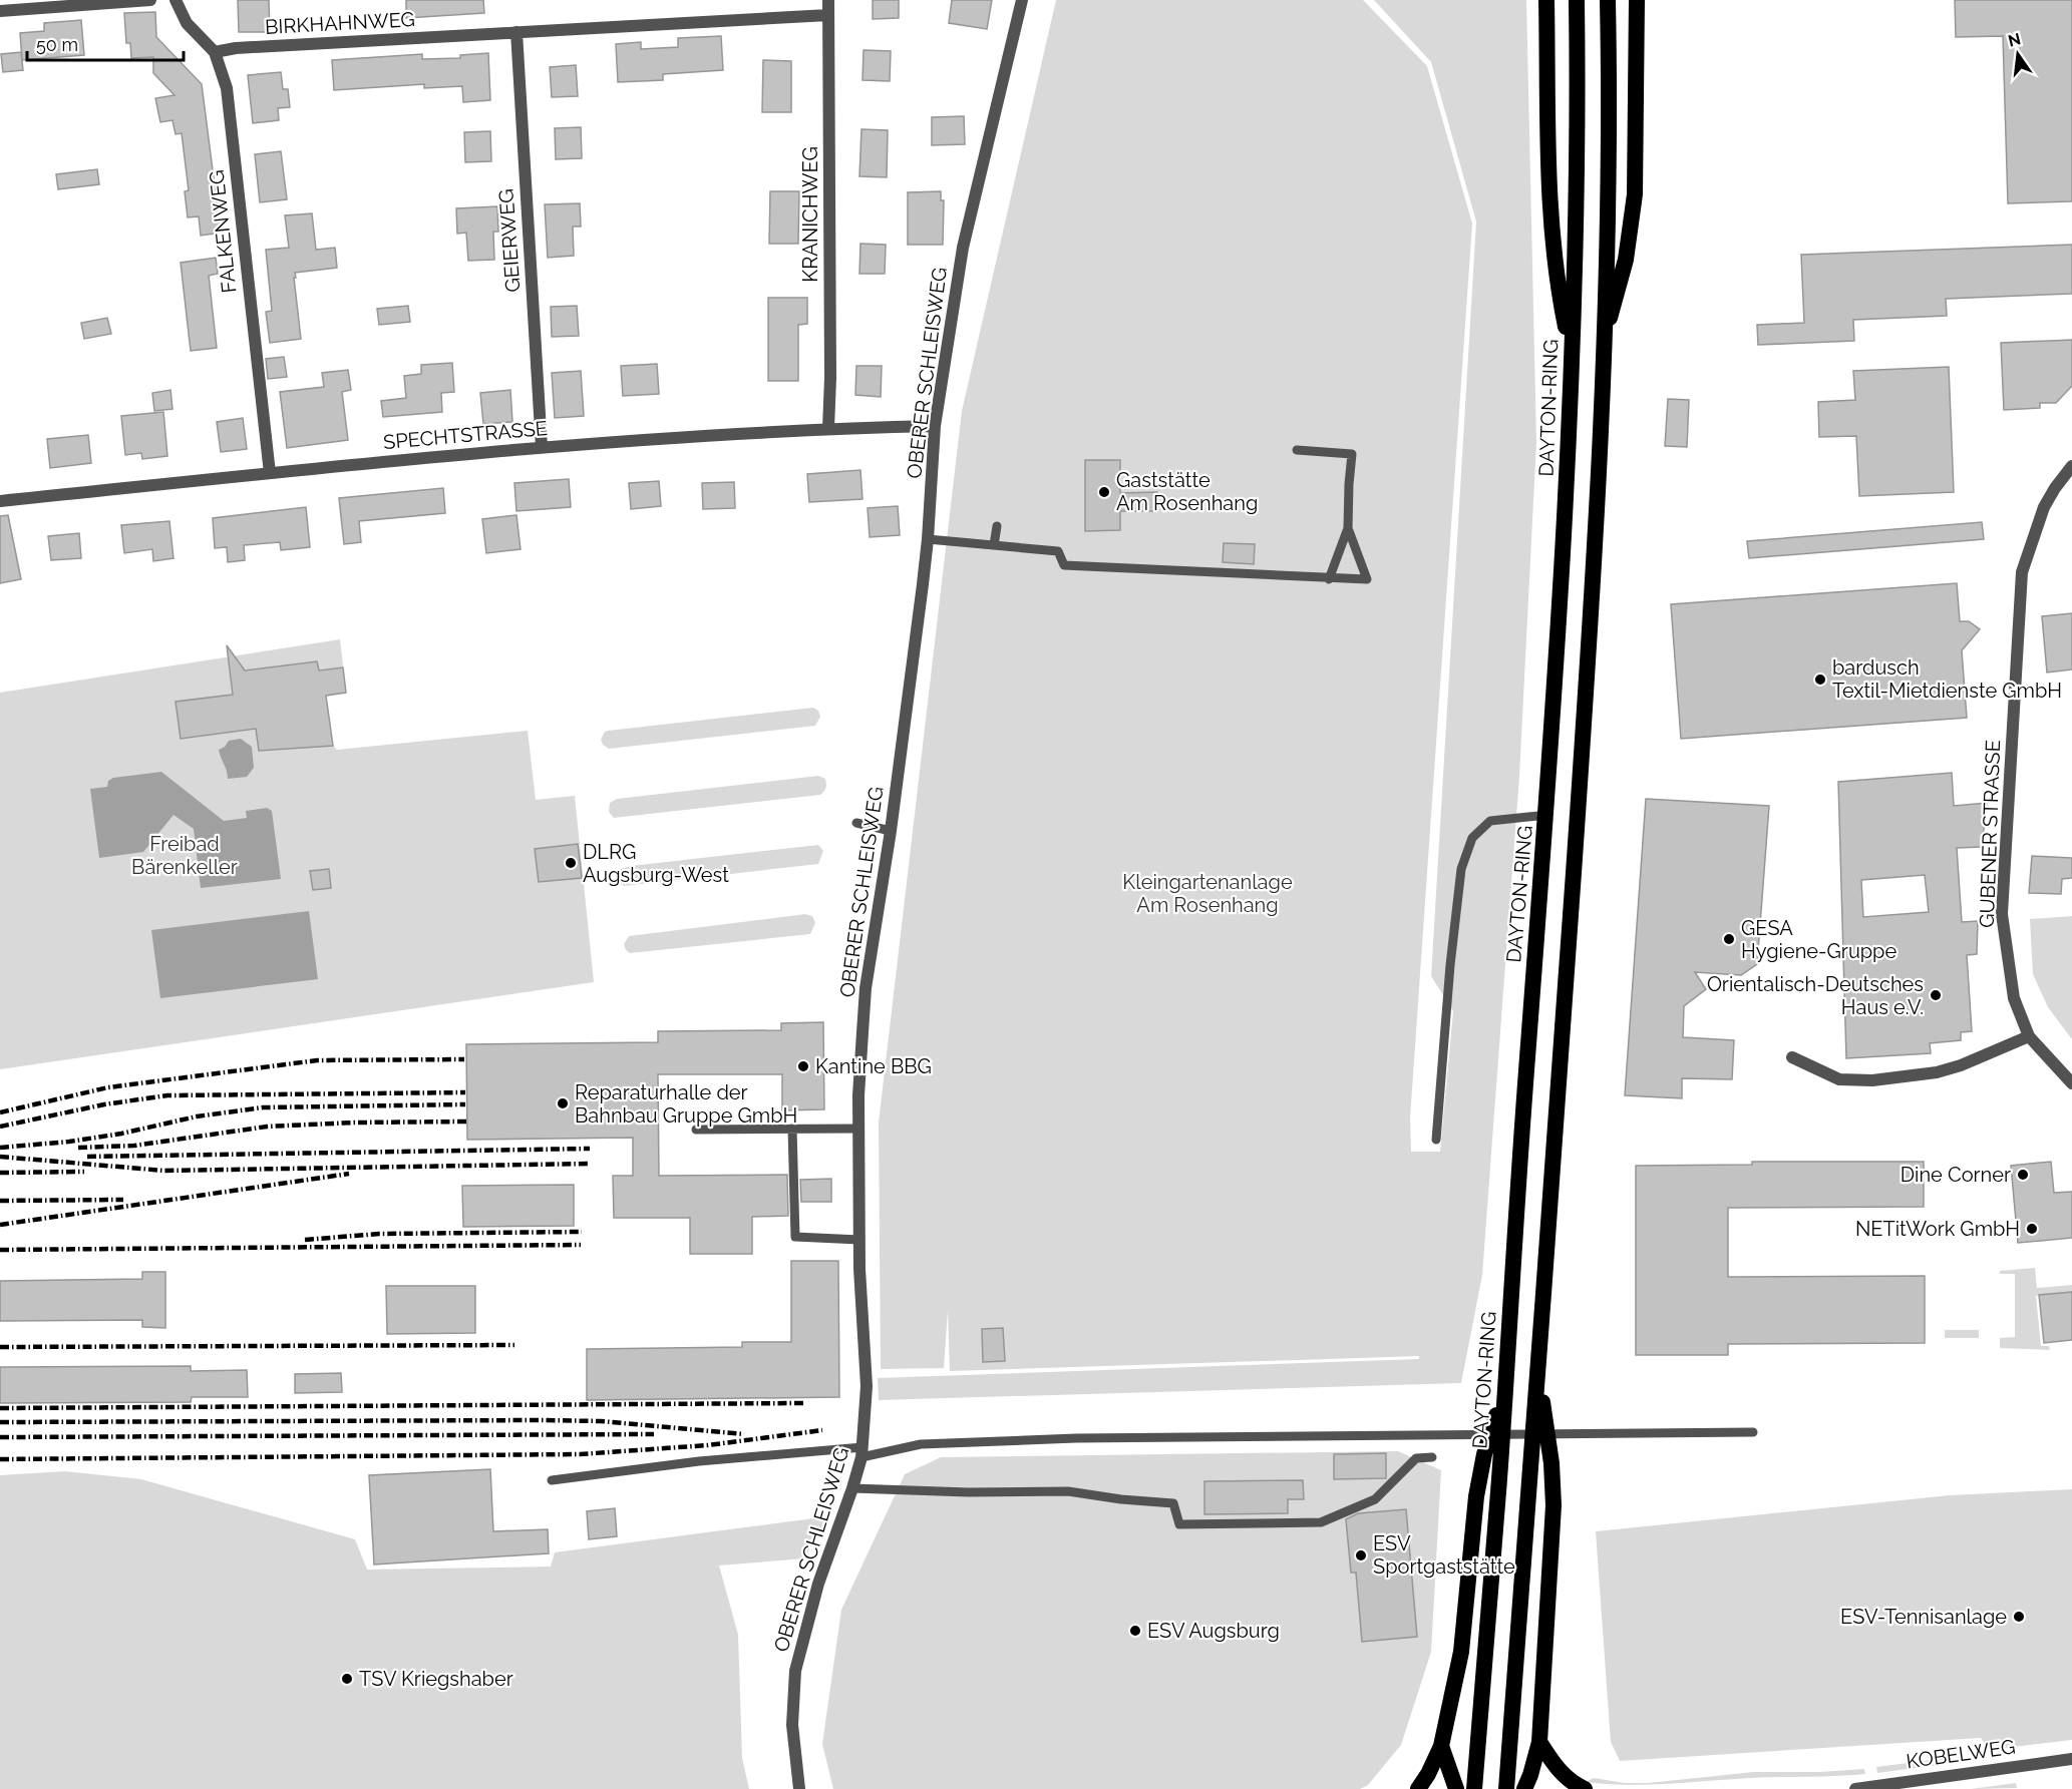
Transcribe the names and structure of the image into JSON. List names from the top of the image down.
{
  "streets": {
    "highway": ["DAYTON-RING"],
    "street": [
      "BIRKHAHNWEG",
      "KRANICHWEG",
      "FALKENWEG",
      "GEIERWEG",
      "OBERER SCHLEISWEG",
      "SPECHTSTRASSE",
      "GUBENER STRASSE",
      "KOBELWEG"
    ]
  },
  "crossings": [
    ["BIRKHAHNWEG", "KRANICHWEG"],
    ["BIRKHAHNWEG", "FALKENWEG"],
    ["BIRKHAHNWEG", "GEIERWEG"],
    ["KRANICHWEG", "SPECHTSTRASSE"],
    ["FALKENWEG", "SPECHTSTRASSE"],
    ["GEIERWEG", "SPECHTSTRASSE"],
    ["OBERER SCHLEISWEG", "SPECHTSTRASSE"]
  ],
  "parks": ["Freibad Bärenkeller", "Kleingartenanlage Am Rosenhang"],
  "places": [
    "Gaststätte Am Rosenhang",
    "bardusch Textil-Mietdienste GmbH",
    "DLRG Augsburg-West",
    "GESA Hygiene-Gruppe",
    "Orientalisch-Deutsches Haus e.V.",
    "Kantine BBG",
    "Reparaturhalle der Bahnbau Gruppe GmbH",
    "Dine Corner",
    "NETitWork GmbH",
    "ESV Sportgaststätte",
    "ESV-Tennisanlage",
    "ESV Augsburg",
    "TSV Kriegshaber"
  ],
  "scale_bar": "50 m",
  "north": "top"
}
